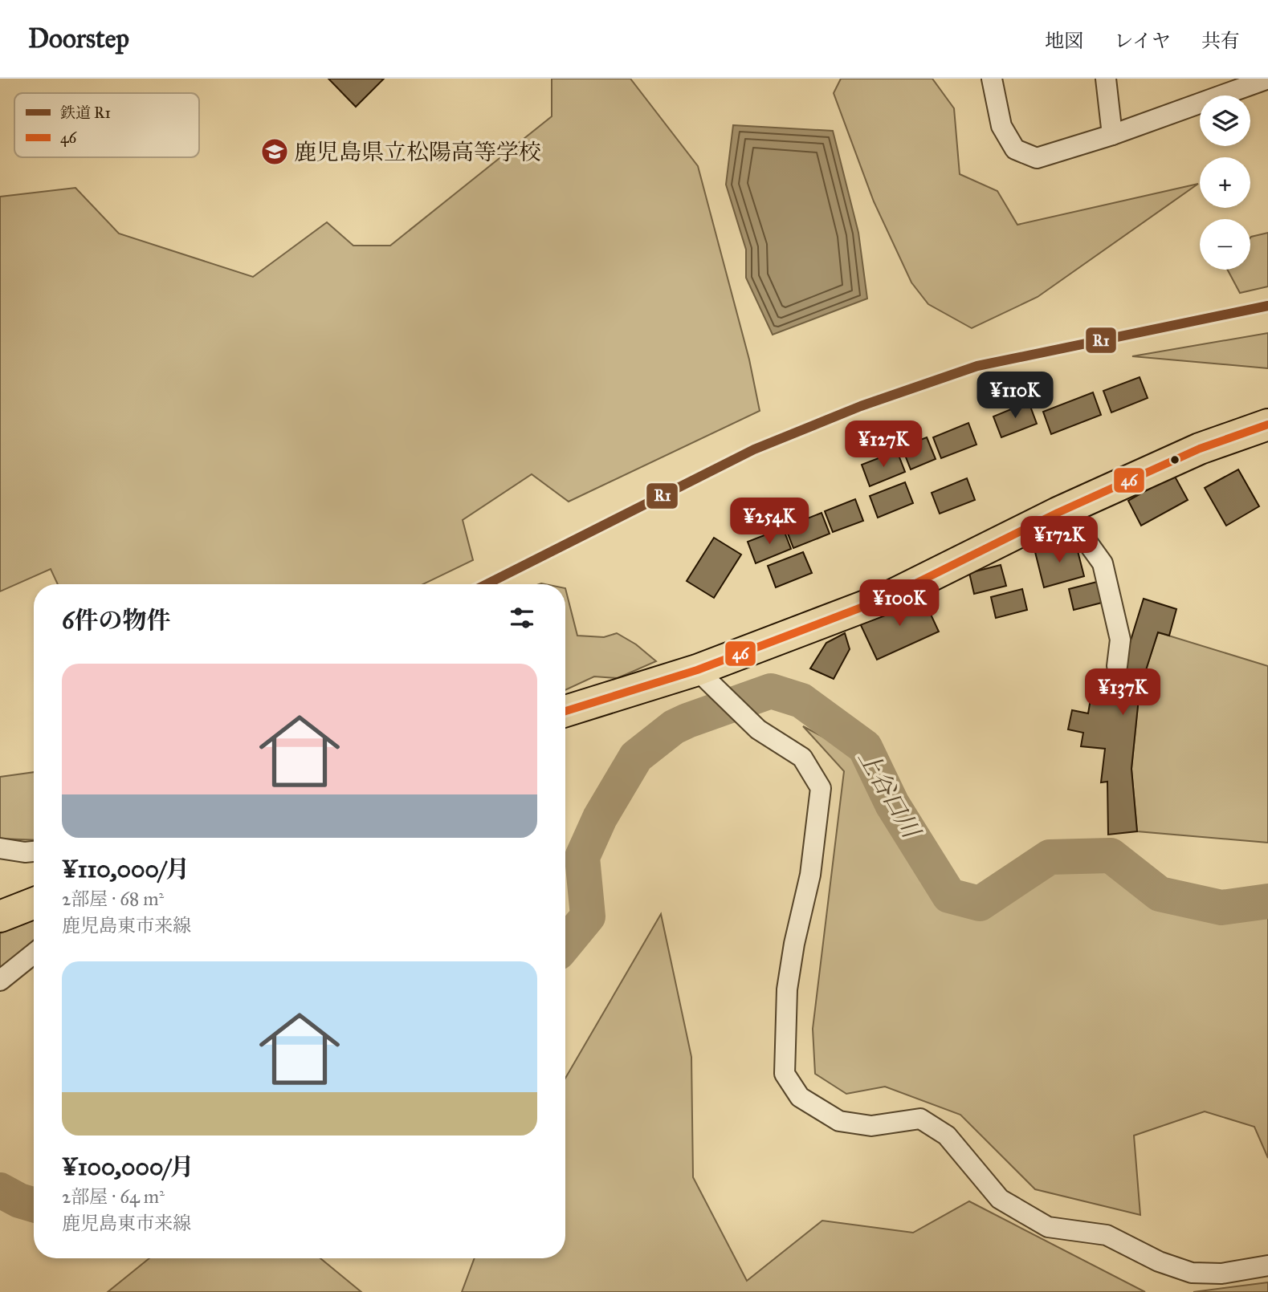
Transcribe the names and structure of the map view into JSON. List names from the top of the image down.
{
  "water": ["上谷口川"],
  "places": {
    "school or university": ["鹿児島県立松陽高等学校"]
  },
  "lines": ["rail line R1", "transit line 46"],
  "legend": ["鉄道 R1", "46"],
  "page": {
    "header": "Doorstep",
    "nav": ["地図", "レイヤ", "共有"],
    "map_buttons": ["+", "−"],
    "price": [
      "¥110K",
      "¥127K",
      "¥254K",
      "¥172K",
      "¥100K",
      "¥137K"
    ],
    "heading": "6件の物件",
    "list": [
      {
        "name": "¥110,000/月",
        "note": "2部屋 · 68 m² · 鹿児島東市来線"
      },
      {
        "name": "¥100,000/月",
        "note": "2部屋 · 64 m² · 鹿児島東市来線"
      }
    ]
  }
}
